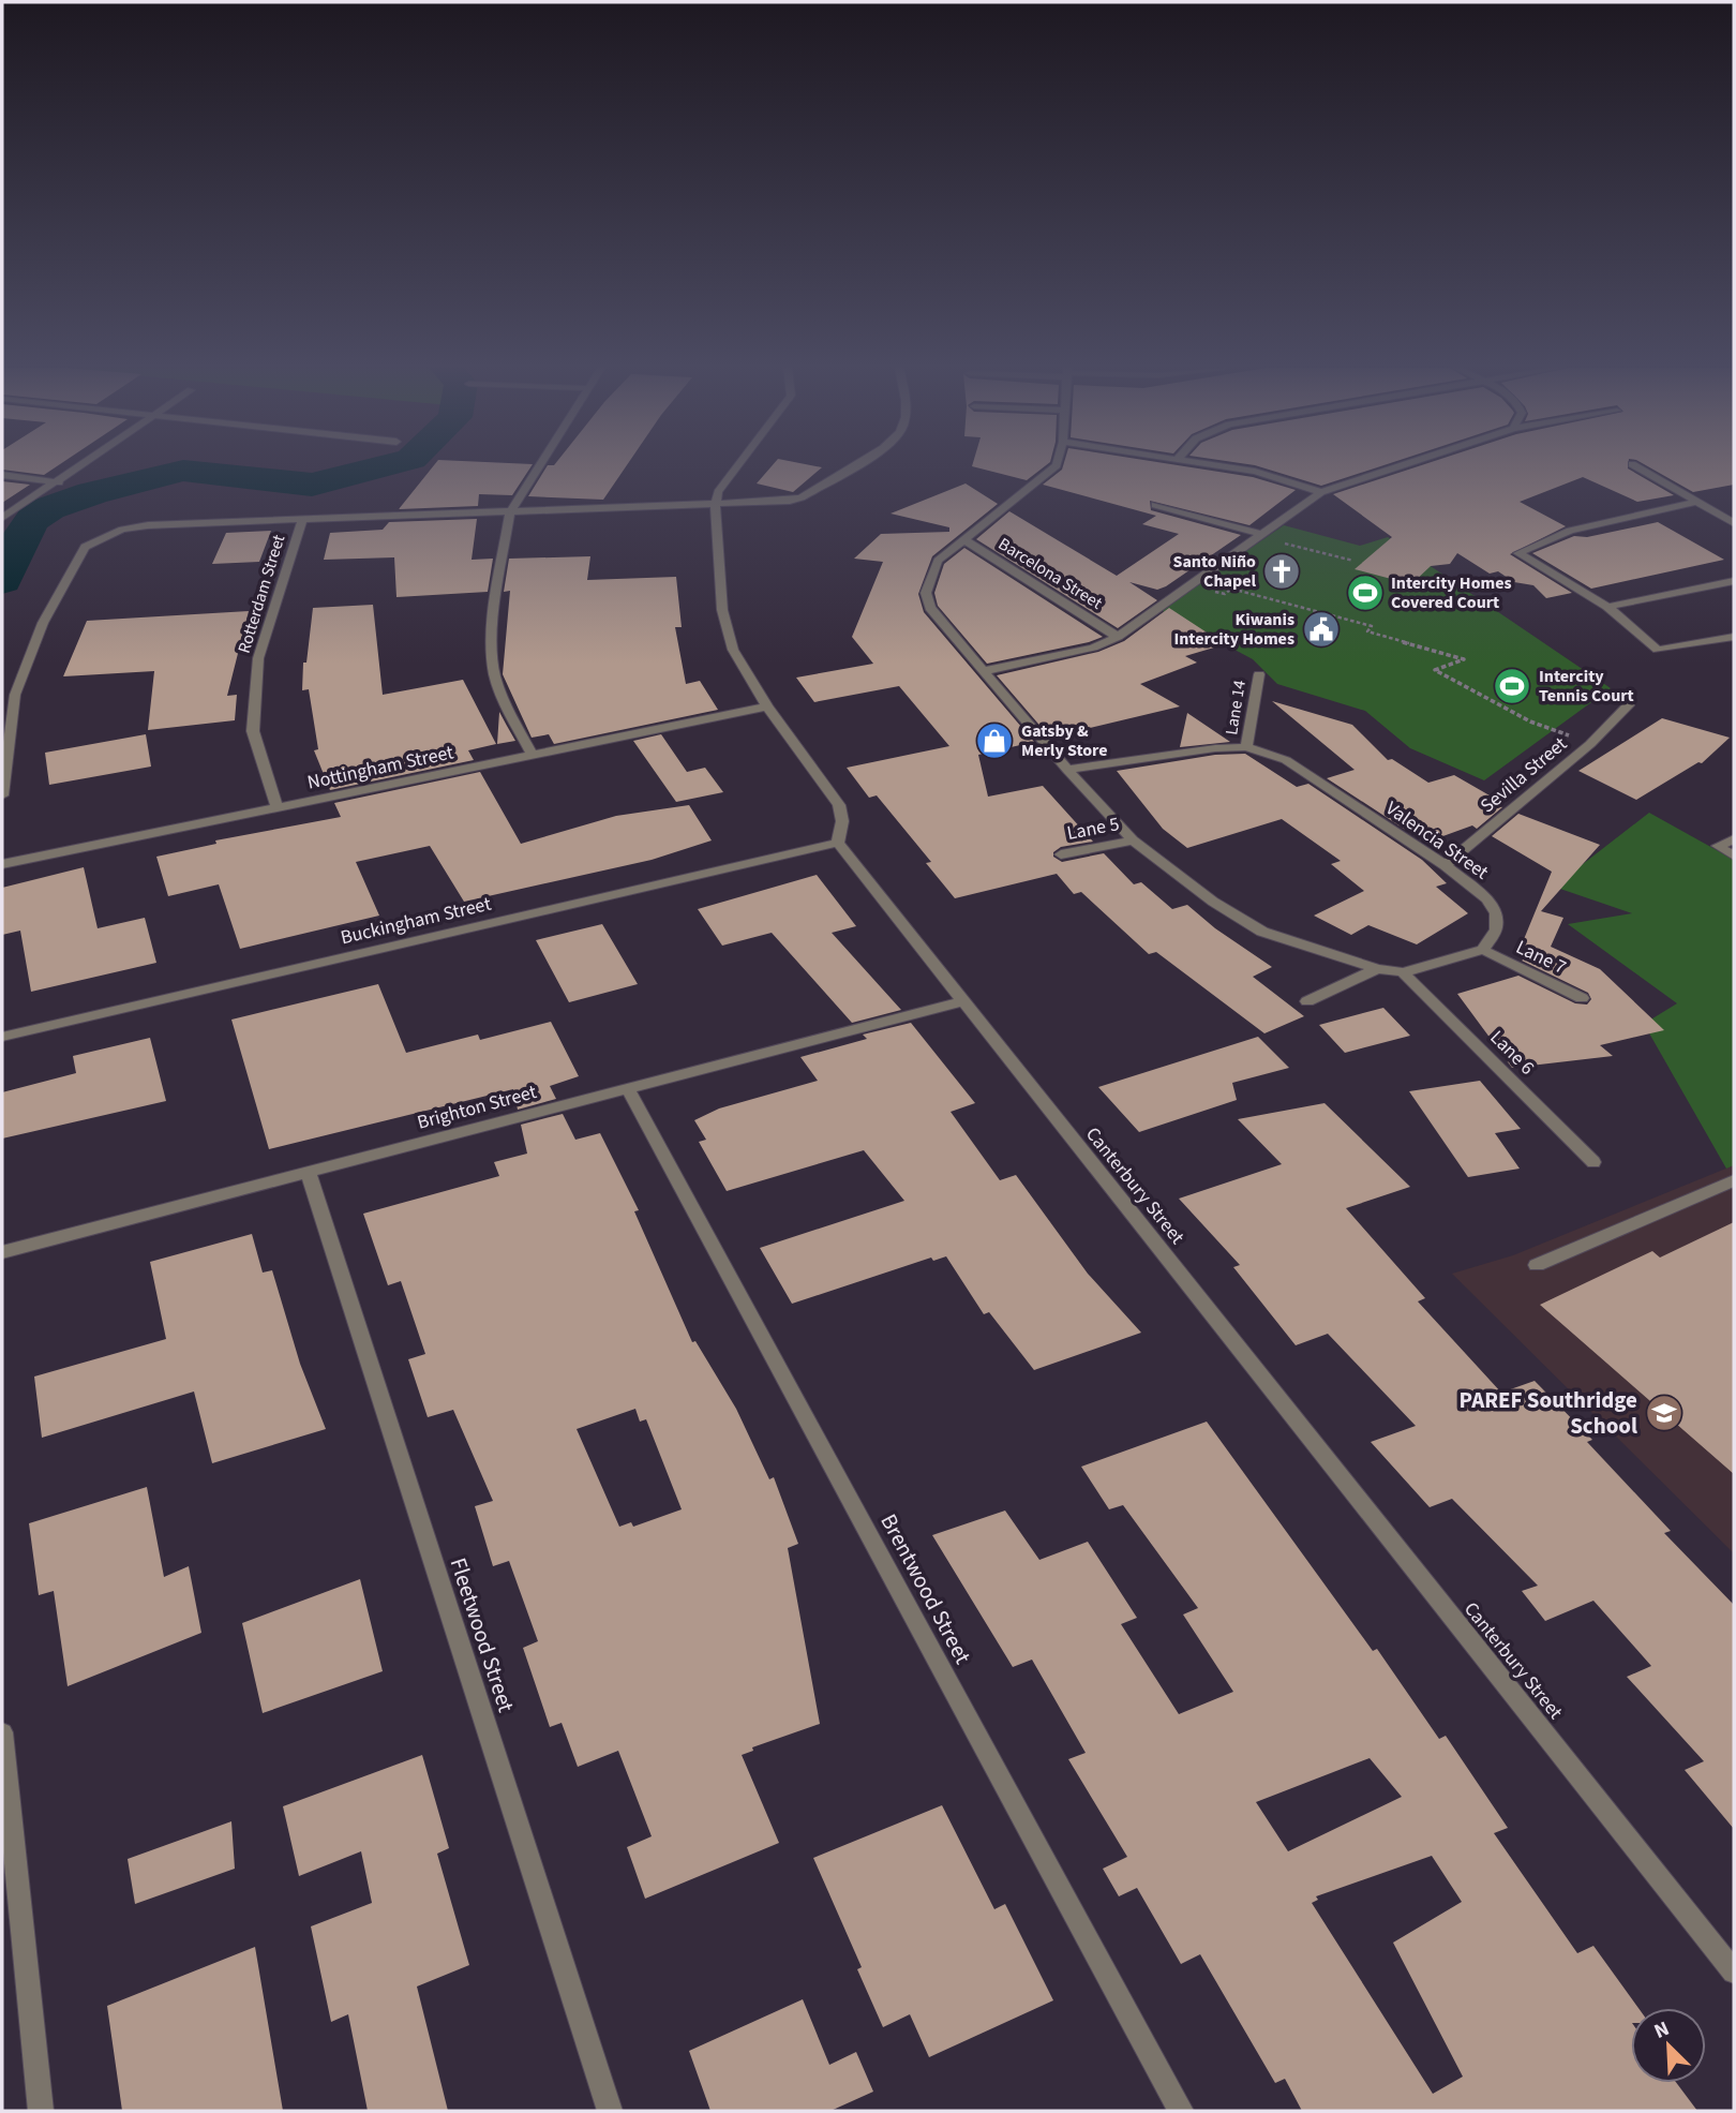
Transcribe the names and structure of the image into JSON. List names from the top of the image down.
{
  "streets": {
    "street": [
      "Barcelona Street",
      "Rotterdam Street",
      "Lane 14",
      "Nottingham Street",
      "Sevilla Street",
      "Lane 5",
      "Valencia Street",
      "Buckingham Street",
      "Lane 7",
      "Lane 6",
      "Brighton Street",
      "Canterbury Street",
      "Brentwood Street",
      "Fleetwood Street"
    ]
  },
  "crossings": [
    ["Rotterdam Street", "Nottingham Street"],
    ["Lane 14", "Valencia Street"],
    ["Sevilla Street", "Valencia Street"],
    ["Valencia Street", "Lane 7"],
    ["Buckingham Street", "Canterbury Street"],
    ["Brighton Street", "Canterbury Street"],
    ["Brighton Street", "Brentwood Street"],
    ["Brighton Street", "Fleetwood Street"]
  ],
  "places": {
    "church": ["Santo Niño Chapel"],
    "sports": ["Intercity Homes Covered Court", "Intercity Tennis Court"],
    "public building": ["Kiwanis Intercity Homes"],
    "shop": ["Gatsby & Merly Store"],
    "school or university": ["PAREF Southridge School"]
  },
  "north": "top left"
}
